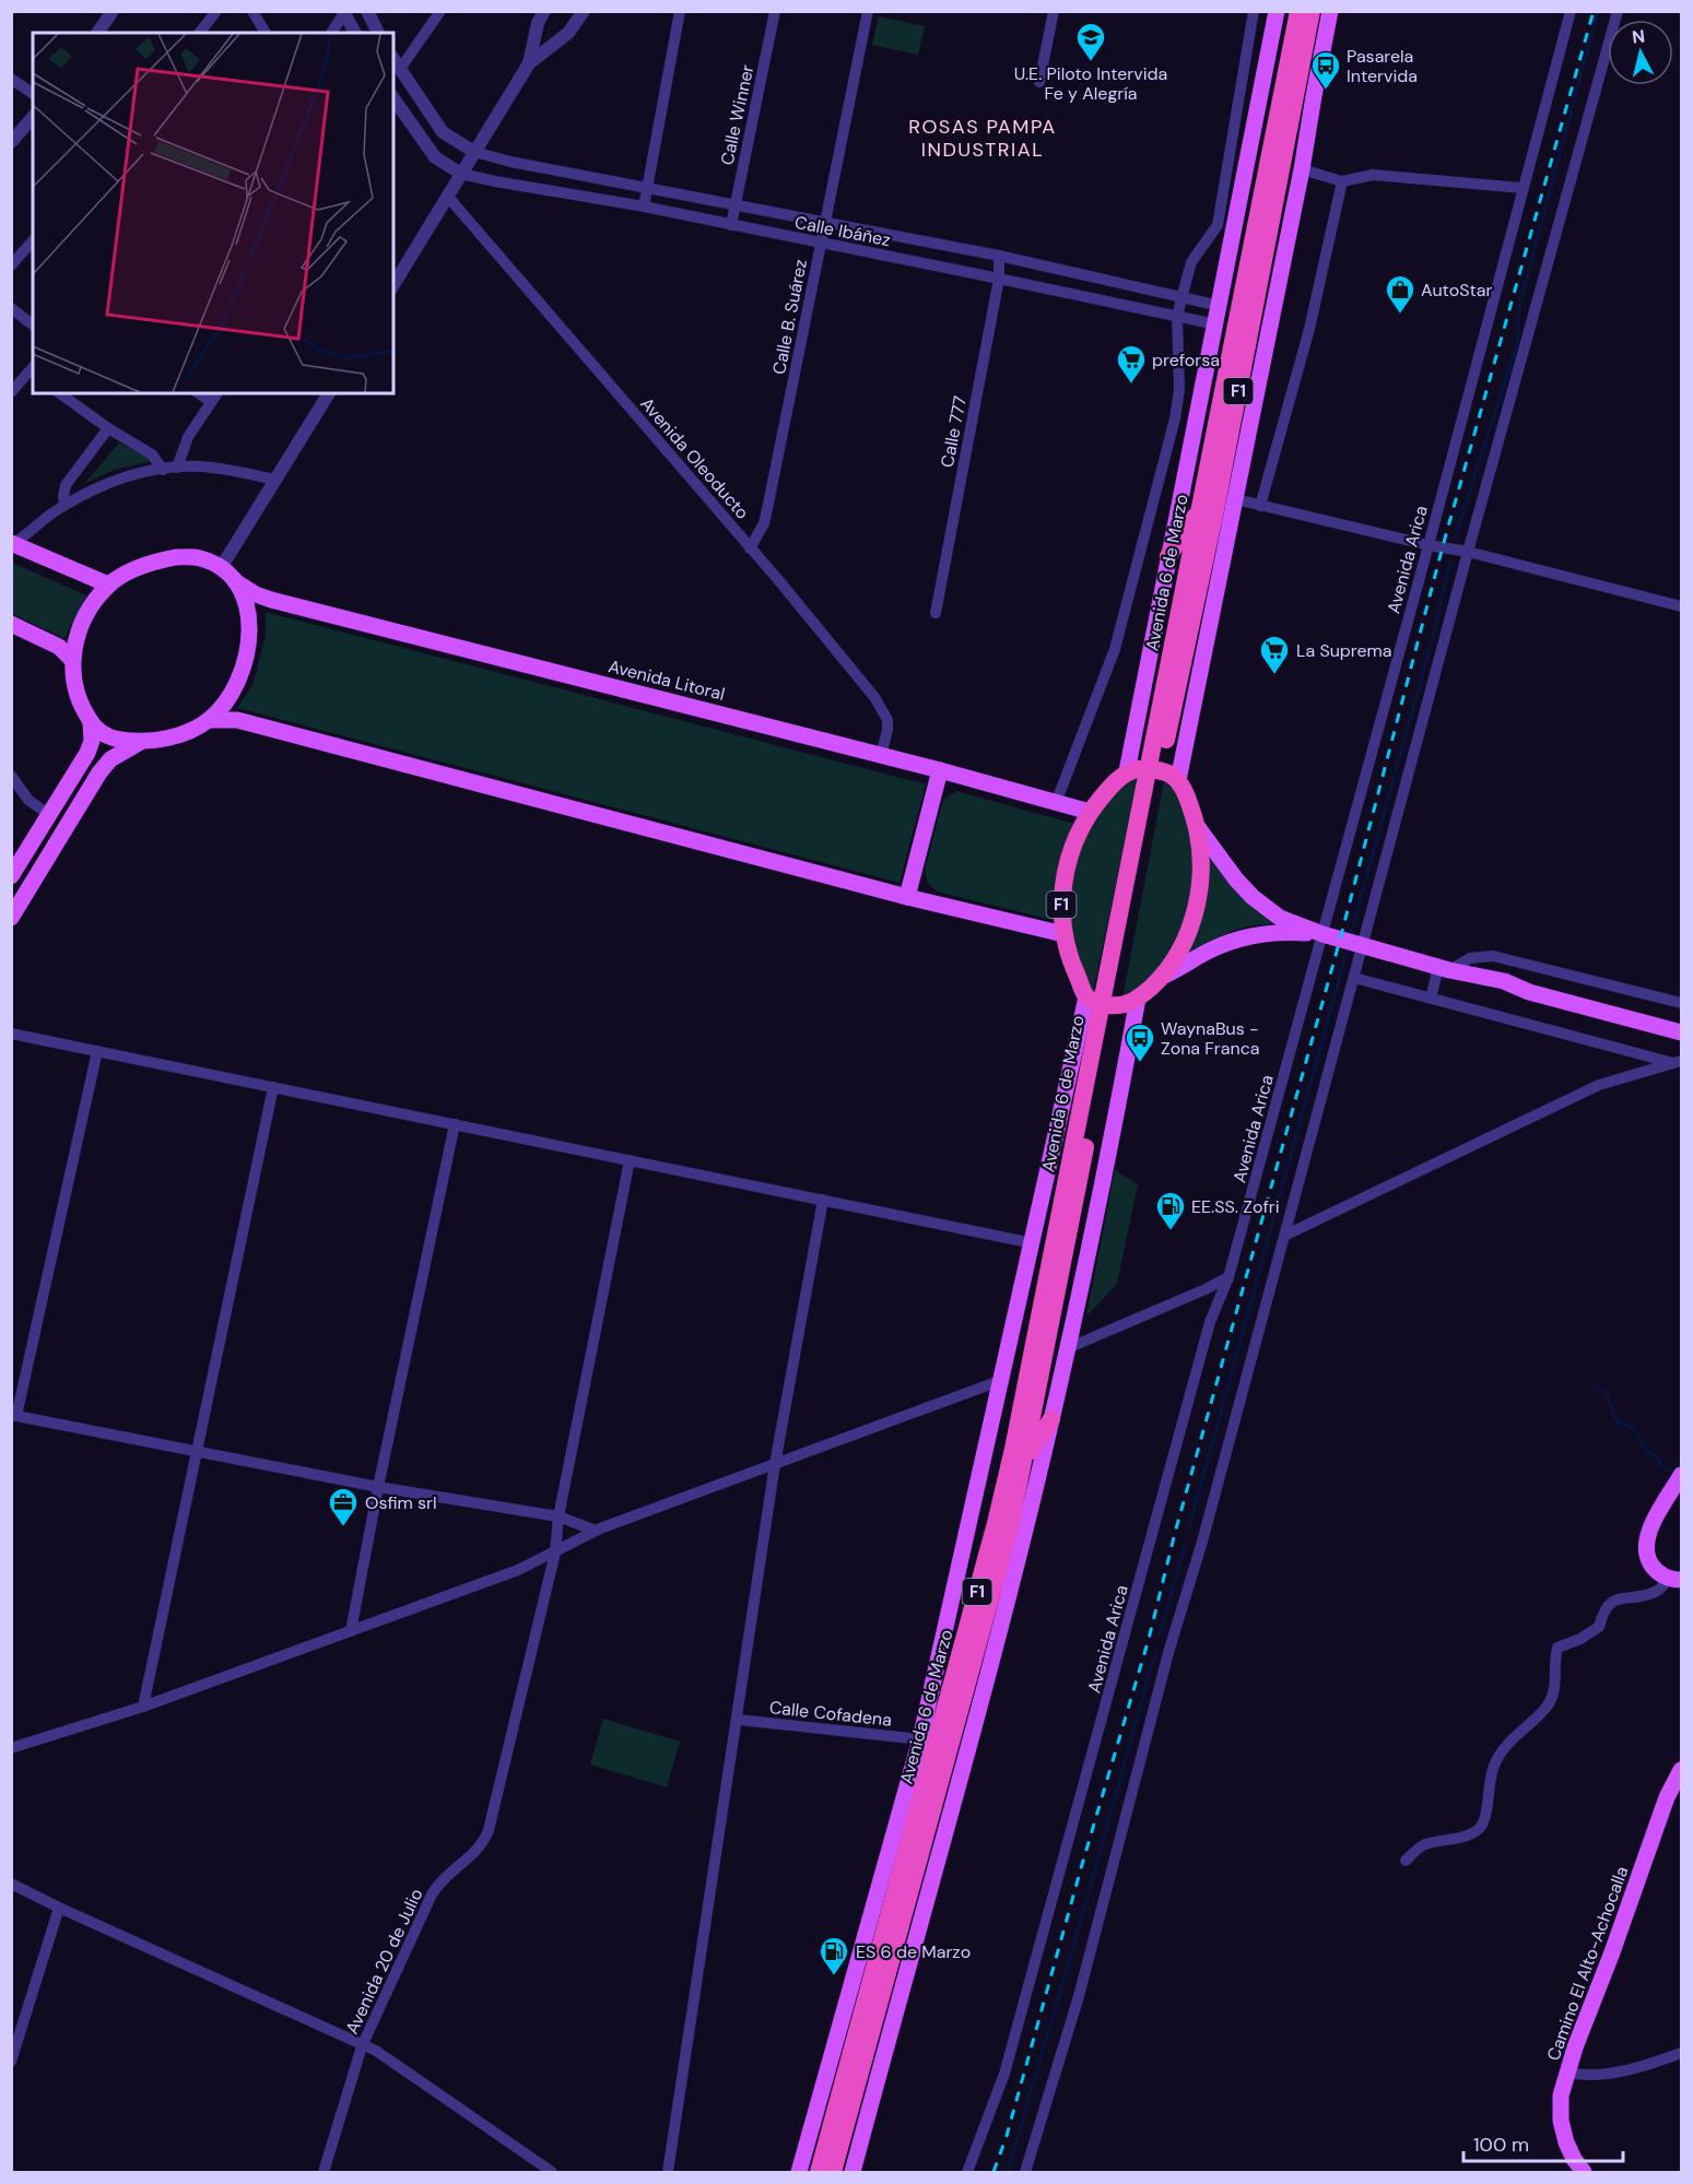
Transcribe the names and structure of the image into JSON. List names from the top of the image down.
{
  "streets": {
    "highway": ["F1", "Avenida 6 de Marzo"],
    "main road": ["Avenida Litoral", "Camino El Alto-Achocalla"],
    "street": [
      "Calle Winner",
      "Calle Ibáñez",
      "Calle B. Suárez",
      "Calle 777",
      "Avenida Oleoducto",
      "Avenida Arica",
      "Calle Cofadena",
      "Avenida 20 de Julio"
    ]
  },
  "crossings": [
    ["Calle Winner", "Calle Ibáñez"],
    ["Calle Ibáñez", "Calle B. Suárez"],
    ["Calle Ibáñez", "Calle 777"],
    ["Calle Ibáñez", "Avenida 6 de Marzo"],
    ["Calle B. Suárez", "Avenida Oleoducto"],
    ["F1", "Avenida 6 de Marzo"],
    ["F1", "Avenida Litoral"],
    ["Avenida Oleoducto", "Avenida Litoral"],
    ["Avenida 6 de Marzo", "Calle Cofadena"]
  ],
  "districts": ["ROSAS PAMPA INDUSTRIAL"],
  "places": {
    "school or university": ["U.E. Piloto Intervida Fe y Alegría"],
    "bus stop": ["Pasarela Intervida", "WaynaBus - Zona Franca"],
    "shop": ["AutoStar"],
    "supermarket": ["preforsa", "La Suprema"],
    "fuel station": ["EE.SS. Zofri", "ES 6 de Marzo"],
    "office": ["Osfim srl"]
  },
  "scale_bar": "100 m",
  "north": "top"
}
